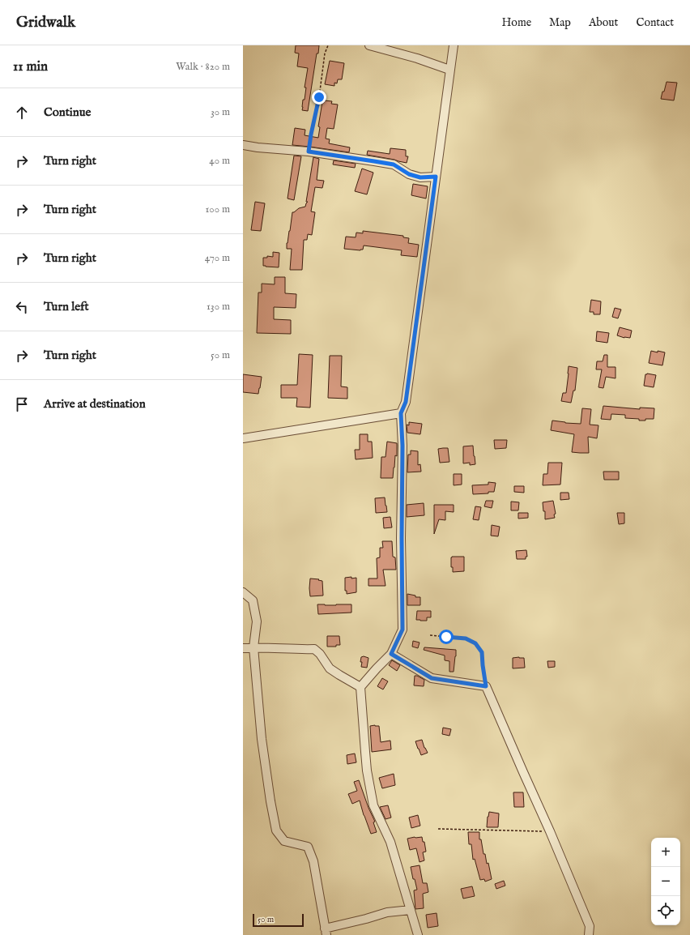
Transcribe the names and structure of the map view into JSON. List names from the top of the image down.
{
  "scale_bar": "50 m",
  "page": {
    "header": "Gridwalk",
    "nav": [
      "Home",
      "Map",
      "About",
      "Contact"
    ],
    "heading": ["11 min", "Walk · 820 m"],
    "list": [
      ["Continue", "30 m"],
      ["Turn right", "40 m"],
      ["Turn right", "100 m"],
      ["Turn right", "470 m"],
      ["Turn left", "130 m"],
      ["Turn right", "50 m"],
      "Arrive at destination"
    ],
    "map_buttons": ["+", "−"],
    "scale": "50 m"
  }
}
